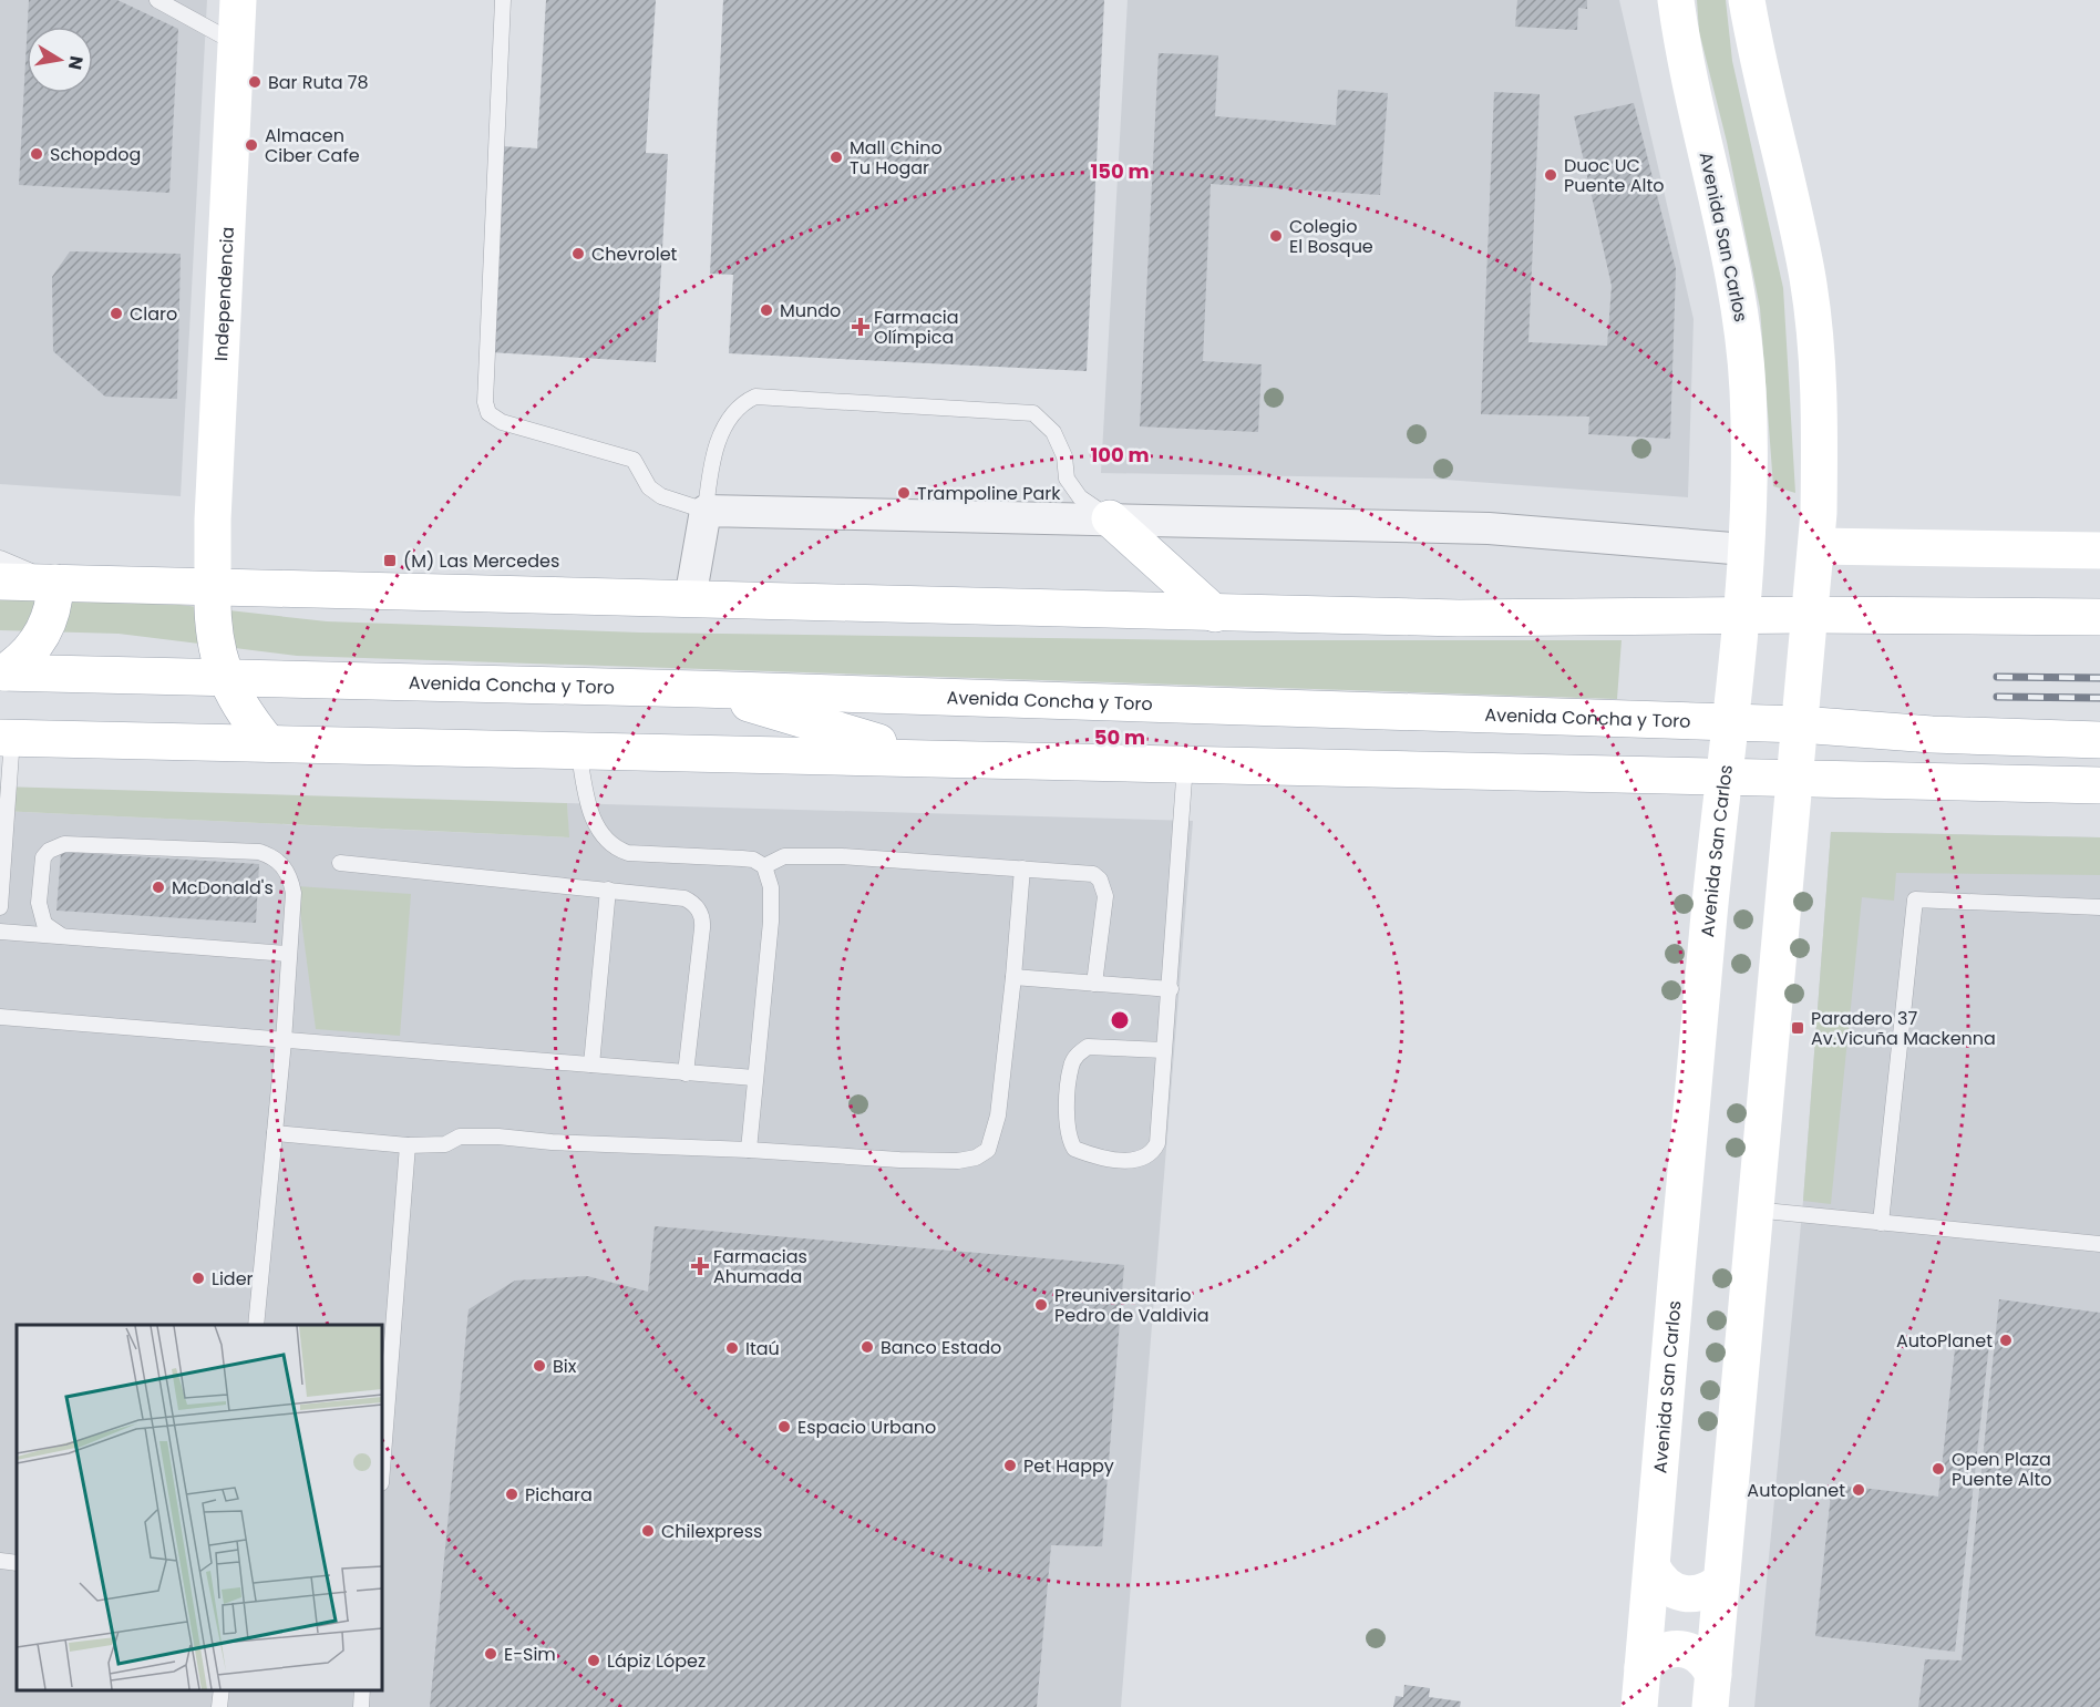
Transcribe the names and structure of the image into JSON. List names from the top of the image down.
{
  "streets": {
    "main road": ["Avenida San Carlos", "Independencia", "Avenida Concha y Toro"]
  },
  "crossings": [
    ["Avenida San Carlos", "Avenida Concha y Toro"],
    ["Independencia", "Avenida Concha y Toro"]
  ],
  "places": {
    "other": [
      "Bar Ruta 78",
      "Almacen Ciber Cafe",
      "Schopdog",
      "Mall Chino Tu Hogar",
      "Duoc UC Puente Alto",
      "Colegio El Bosque",
      "Chevrolet",
      "Mundo",
      "Claro",
      "Trampoline Park",
      "McDonald's",
      "Lider",
      "Preuniversitario Pedro de Valdivia",
      "AutoPlanet",
      "Banco Estado",
      "Itaú",
      "Bix",
      "Espacio Urbano",
      "Pet Happy",
      "Open Plaza Puente Alto",
      "Autoplanet",
      "Pichara",
      "Chilexpress",
      "E-Sim",
      "Lápiz López"
    ],
    "health": ["Farmacia Olímpica", "Farmacias Ahumada"],
    "transit": ["(M) Las Mercedes", "Paradero 37 Av.Vicuña Mackenna"]
  },
  "north": "right",
  "rings": ["150 m", "100 m", "50 m"]
}
